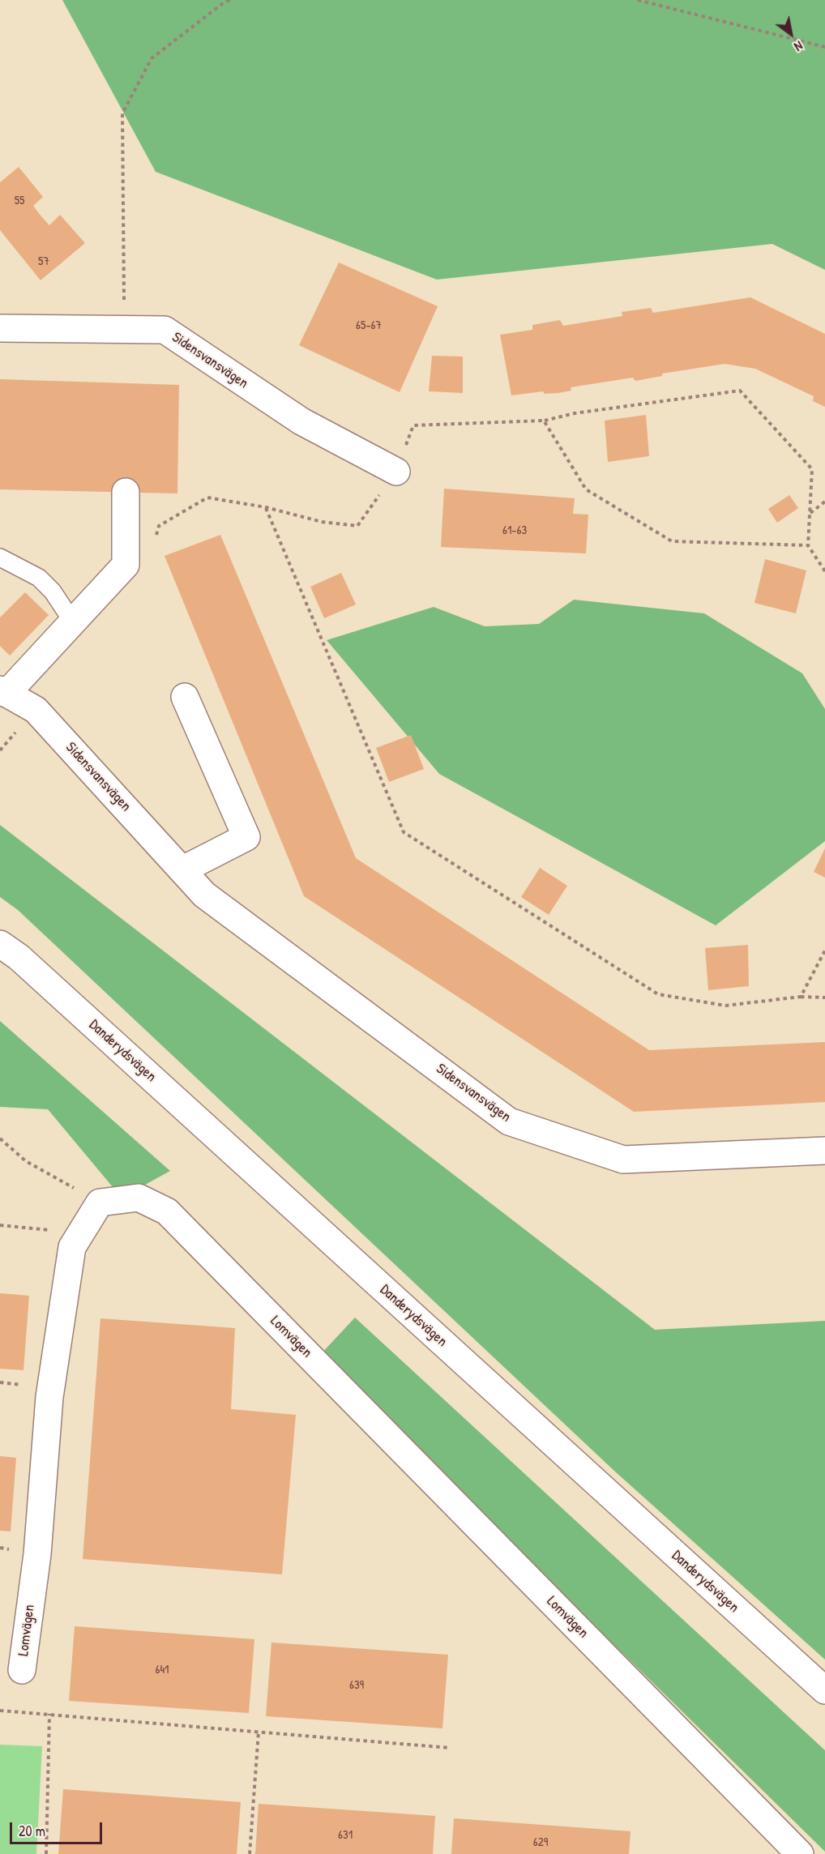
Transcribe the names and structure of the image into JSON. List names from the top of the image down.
{
  "streets": {
    "street": ["Sidensvansvägen", "Danderydsvägen", "Lomvägen"]
  },
  "house_numbers": [
    "55",
    "57",
    "65-67",
    "61-63",
    "641",
    "639",
    "631",
    "629"
  ],
  "scale_bar": "20 m",
  "north": "bottom right"
}
